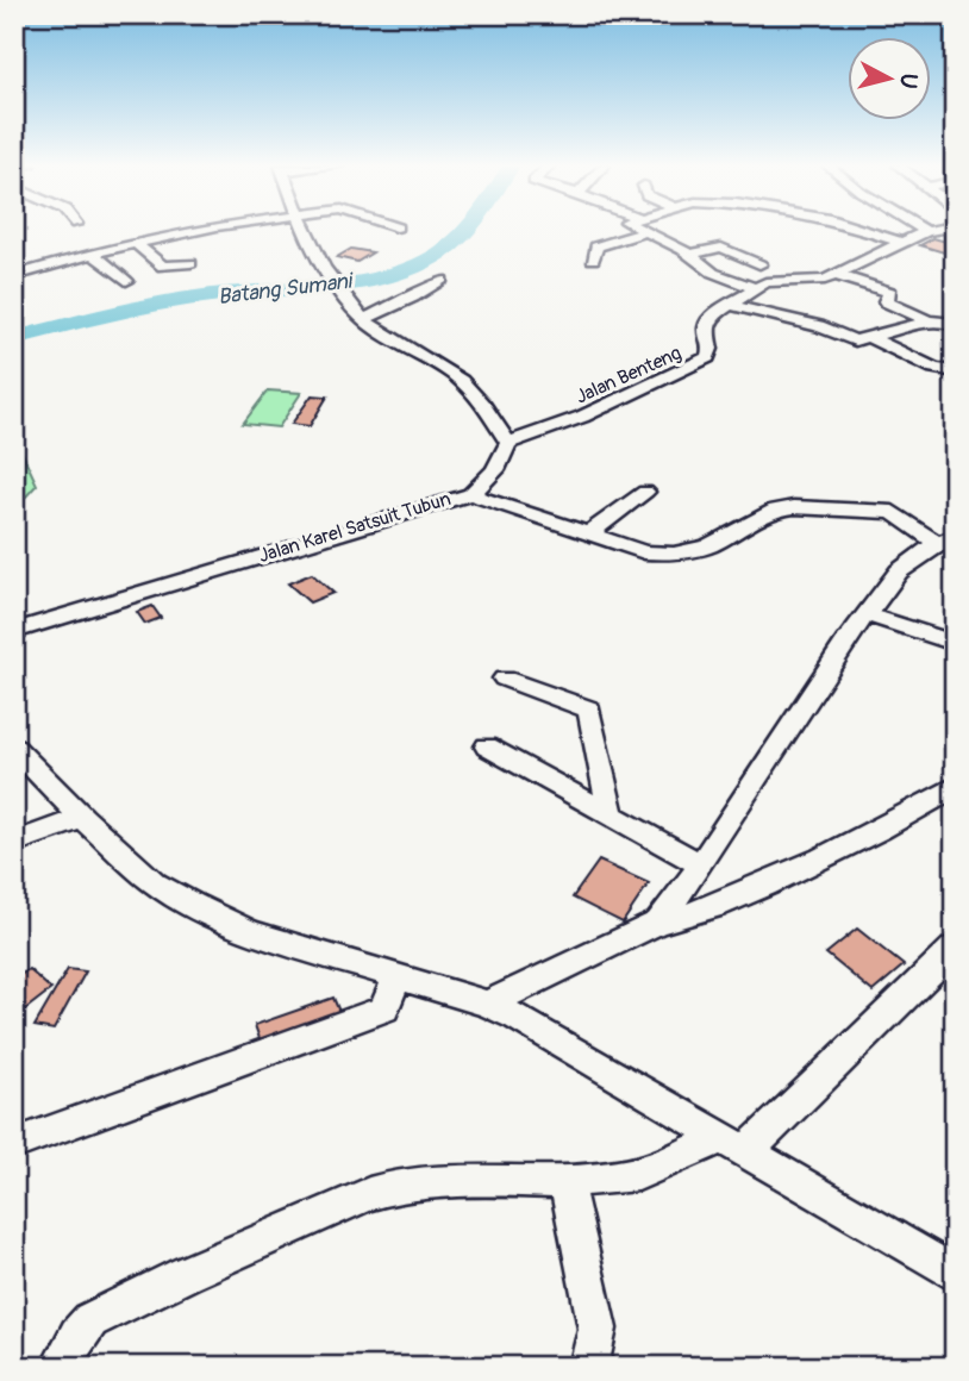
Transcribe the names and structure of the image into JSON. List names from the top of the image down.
{
  "streets": {
    "street": ["Jalan Benteng", "Jalan Karel Satsuit Tubun"]
  },
  "crossings": [
    ["Jalan Benteng", "Jalan Karel Satsuit Tubun"]
  ],
  "water": ["Batang Sumani"],
  "north": "right"
}
